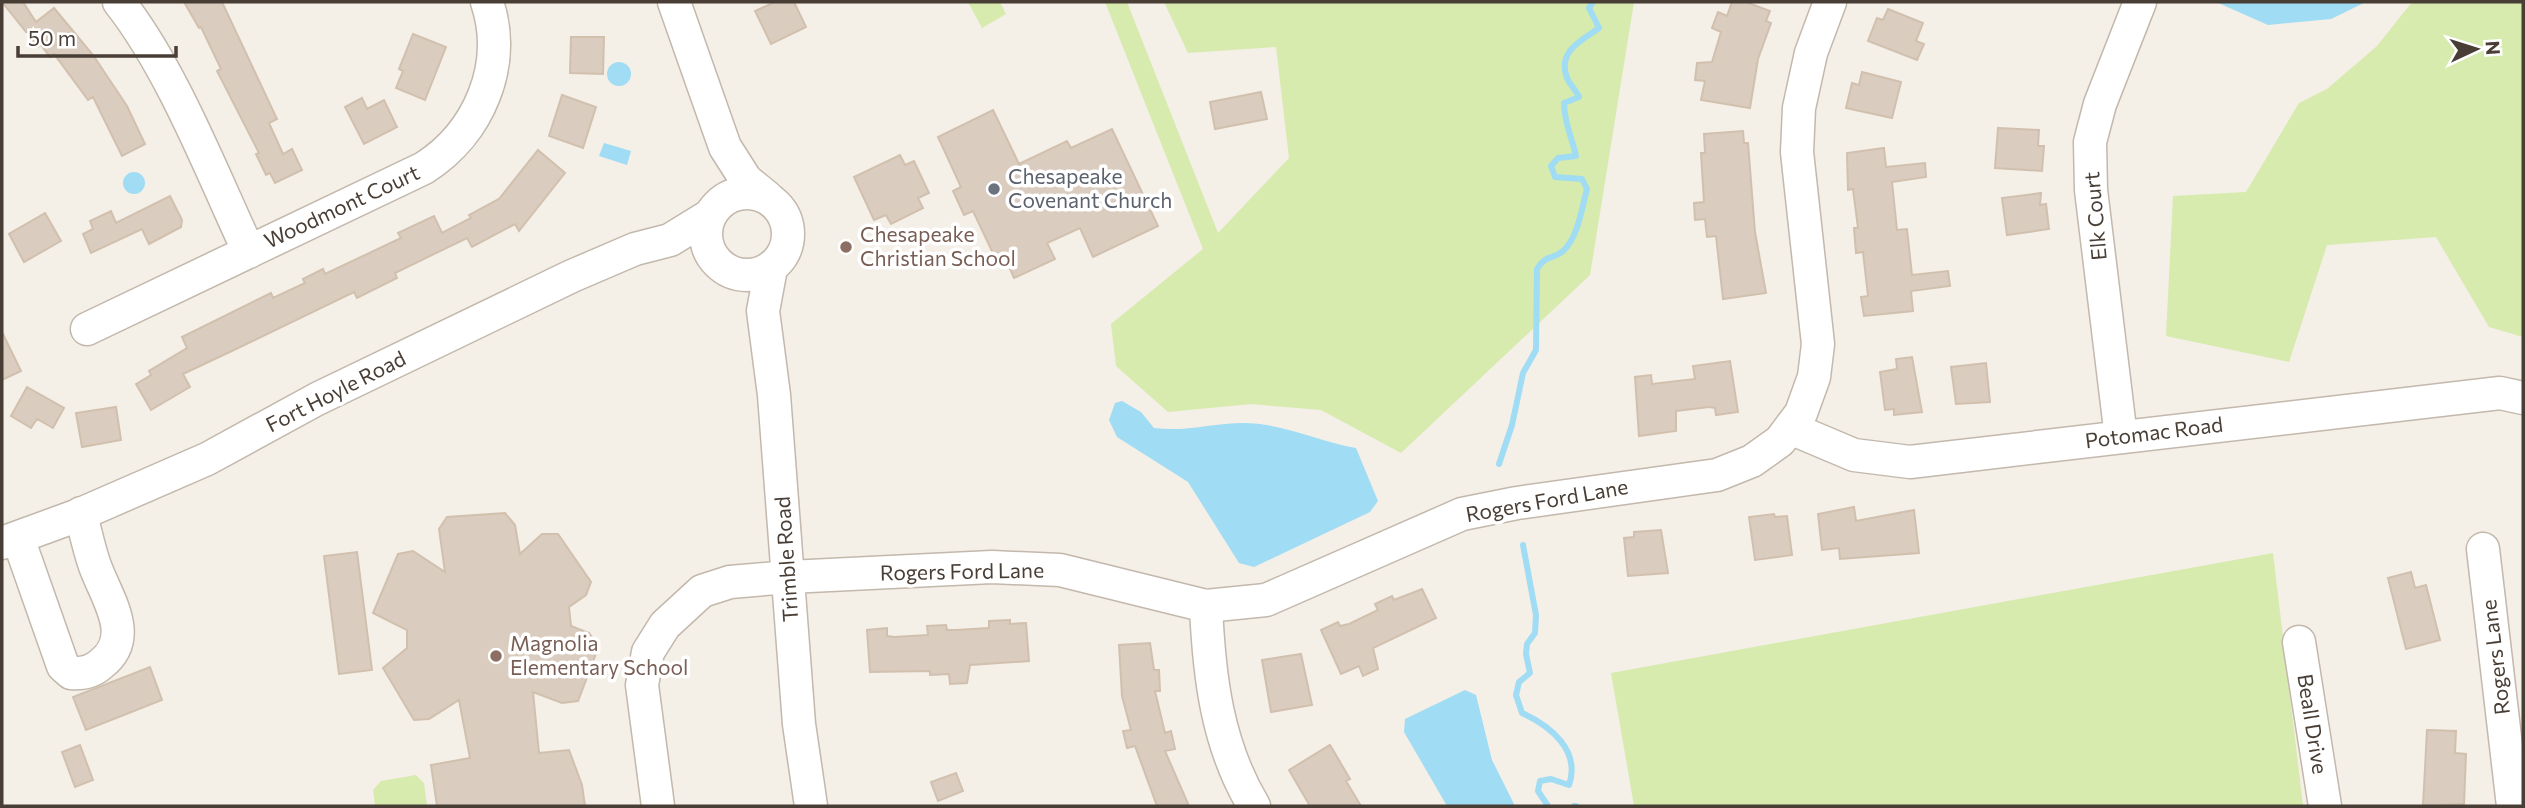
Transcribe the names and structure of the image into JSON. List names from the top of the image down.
{
  "streets": {
    "street": [
      "Woodmont Court",
      "Elk Court",
      "Fort Hoyle Road",
      "Potomac Road",
      "Rogers Ford Lane",
      "Trimble Road",
      "Rogers Lane",
      "Beall Drive"
    ]
  },
  "crossings": [
    ["Elk Court", "Potomac Road"],
    ["Fort Hoyle Road", "Trimble Road"],
    ["Potomac Road", "Rogers Ford Lane"],
    ["Rogers Ford Lane", "Trimble Road"]
  ],
  "places": ["Chesapeake Covenant Church", "Chesapeake Christian School", "Magnolia Elementary School"],
  "scale_bar": "50 m",
  "north": "right"
}
